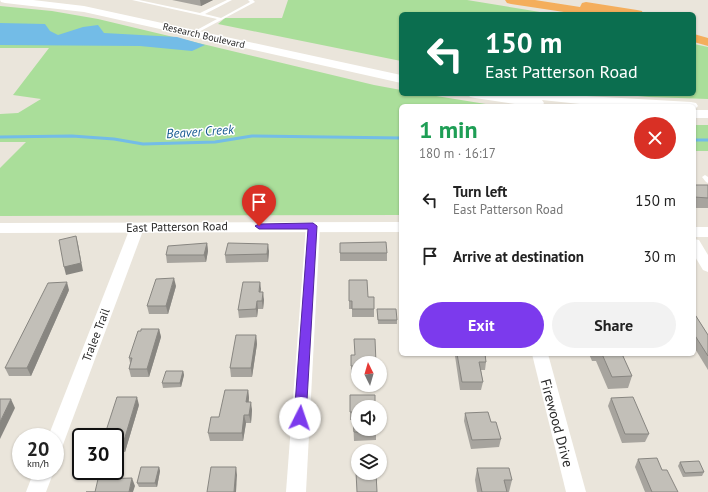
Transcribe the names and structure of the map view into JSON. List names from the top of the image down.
{
  "streets": {
    "main road": ["Research Boulevard"],
    "street": ["East Patterson Road", "Tralee Trail", "Firewood Drive"]
  },
  "crossings": [
    ["East Patterson Road", "Tralee Trail"]
  ],
  "water": ["Beaver Creek"],
  "north": "top",
  "page": {
    "turn": ["150 m", "East Patterson Road"],
    "heading": ["1 min", "180 m · 16:17"],
    "list": [
      {
        "name": "Turn left",
        "note": "East Patterson Road",
        "value": "150 m"
      },
      {
        "name": "Arrive at destination",
        "value": "30 m"
      }
    ],
    "buttons": ["Exit", "Share"],
    "speed": "20 km/h",
    "limit": "30"
  }
}
